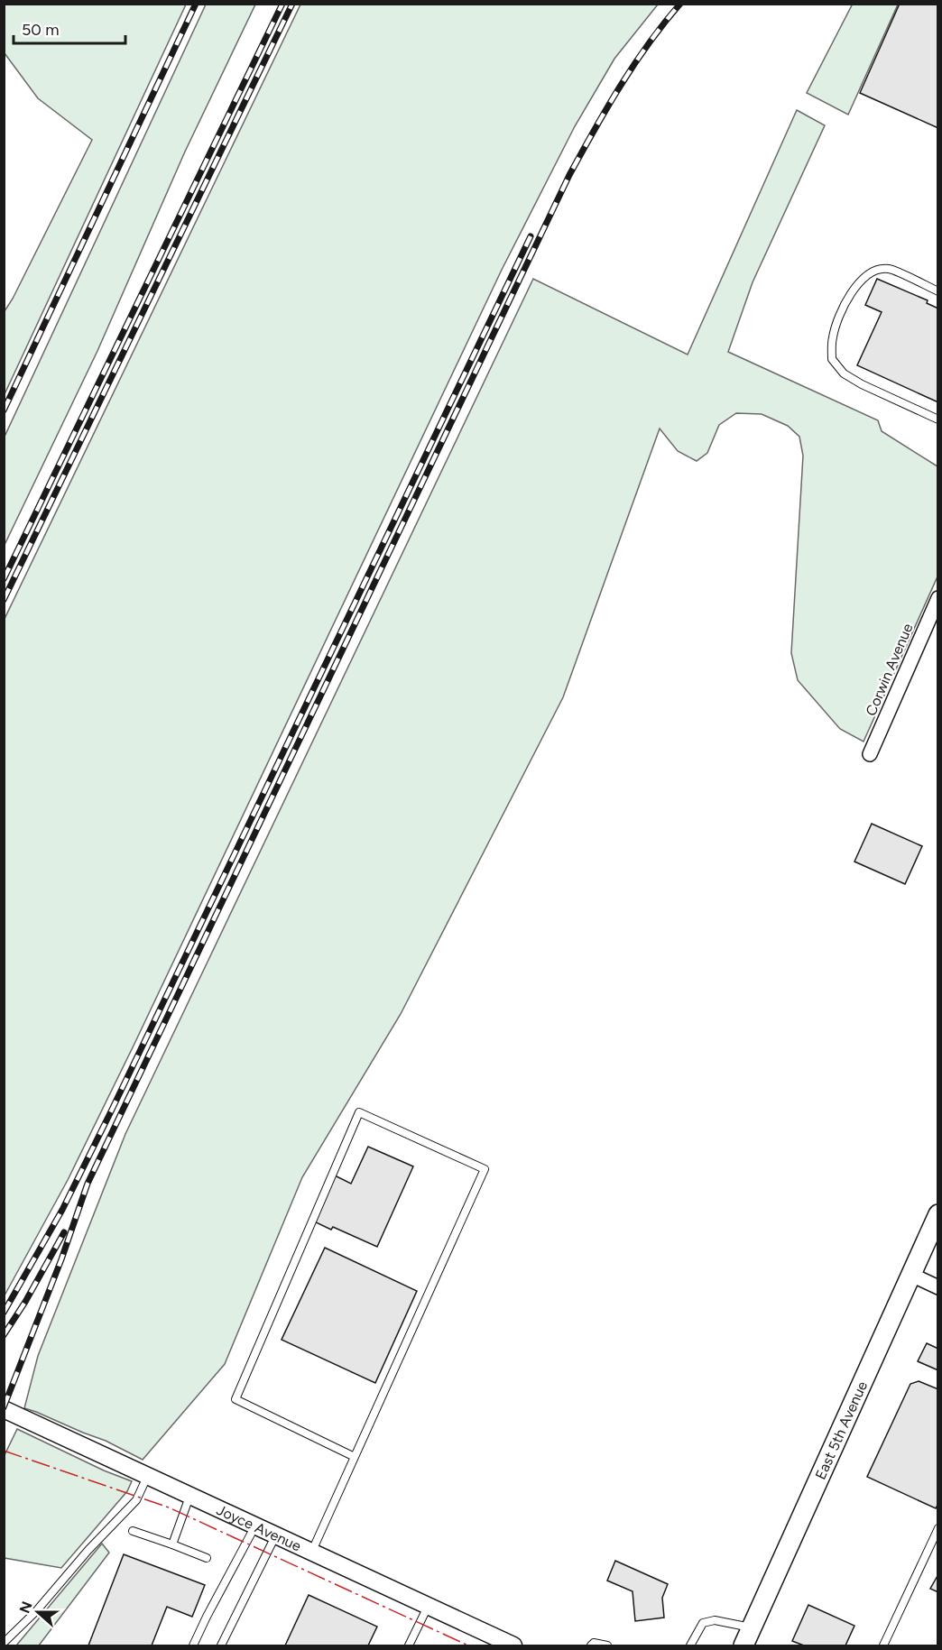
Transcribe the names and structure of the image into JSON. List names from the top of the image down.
{
  "streets": {
    "main road": ["East 5th Avenue"],
    "street": ["Corwin Avenue", "Joyce Avenue"]
  },
  "scale_bar": "50 m",
  "north": "left"
}
